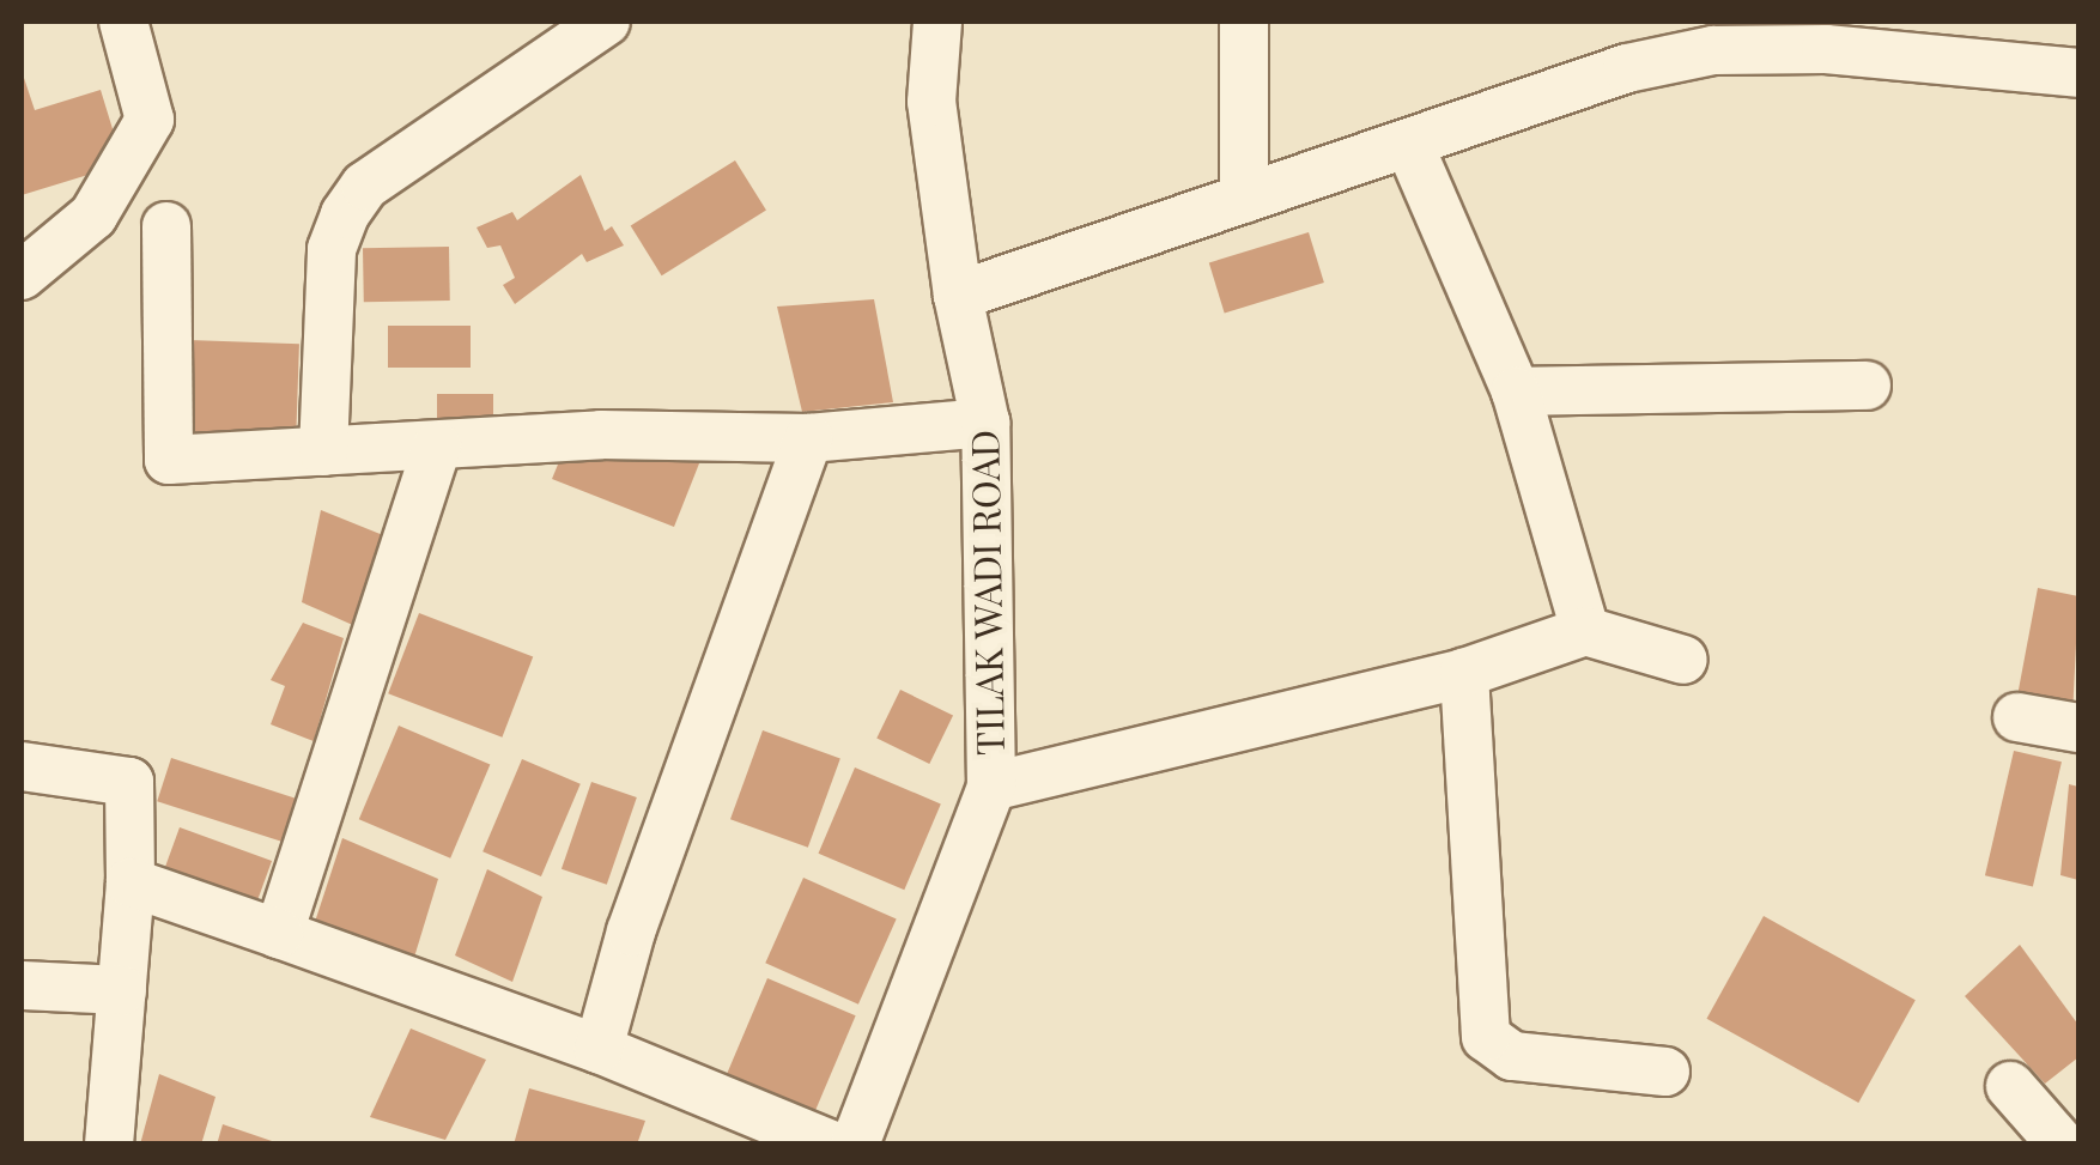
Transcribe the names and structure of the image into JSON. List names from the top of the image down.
{
  "streets": {
    "street": ["TILAK WADI ROAD"]
  }
}
